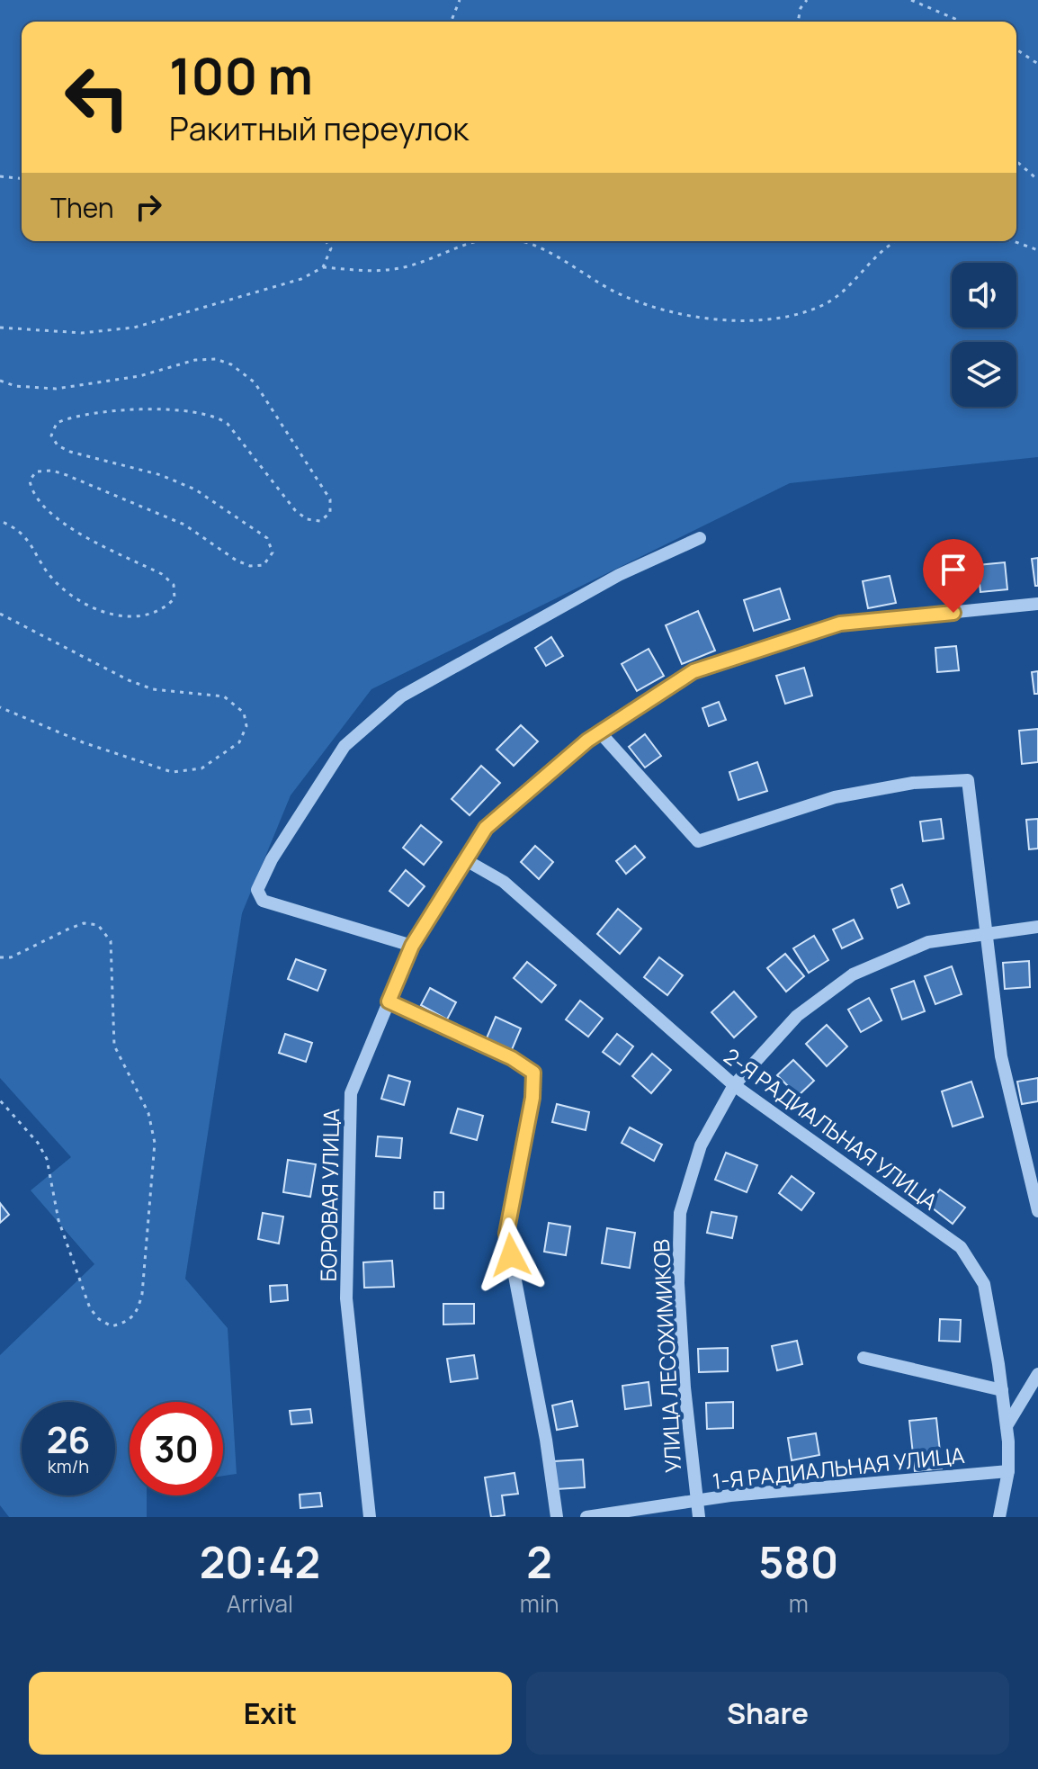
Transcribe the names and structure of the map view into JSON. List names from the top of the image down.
{
  "streets": {
    "street": [
      "2-Я РАДИАЛЬНАЯ УЛИЦА",
      "БОРОВАЯ УЛИЦА",
      "УЛИЦА ЛЕСОХИМИКОВ",
      "1-Я РАДИАЛЬНАЯ УЛИЦА"
    ]
  },
  "crossings": [
    ["2-Я РАДИАЛЬНАЯ УЛИЦА", "БОРОВАЯ УЛИЦА"],
    ["2-Я РАДИАЛЬНАЯ УЛИЦА", "УЛИЦА ЛЕСОХИМИКОВ"],
    ["2-Я РАДИАЛЬНАЯ УЛИЦА", "1-Я РАДИАЛЬНАЯ УЛИЦА"],
    ["УЛИЦА ЛЕСОХИМИКОВ", "1-Я РАДИАЛЬНАЯ УЛИЦА"]
  ],
  "page": {
    "turn": ["100 m", "Ракитный переулок"],
    "then": "Then",
    "speed": "26 km/h",
    "limit": "30",
    "eta": [
      "20:42",
      "Arrival",
      "2",
      "min",
      "580",
      "m"
    ],
    "buttons": ["Exit", "Share"]
  }
}
